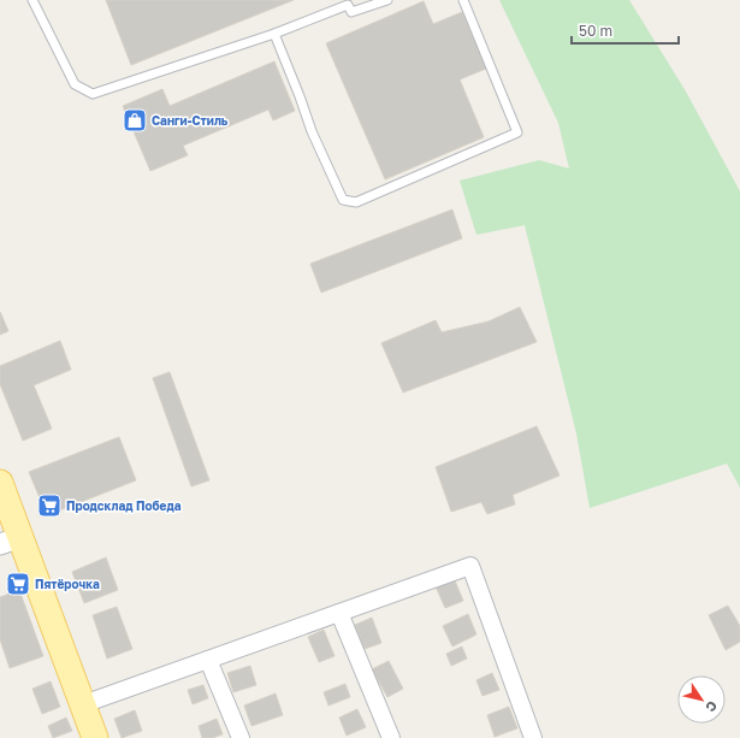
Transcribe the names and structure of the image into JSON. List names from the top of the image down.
{
  "places": {
    "shop": ["Санги-Стиль"],
    "supermarket": ["Продсклад Победа", "Пятёрочка"]
  },
  "scale_bar": "50 m",
  "north": "bottom right"
}
